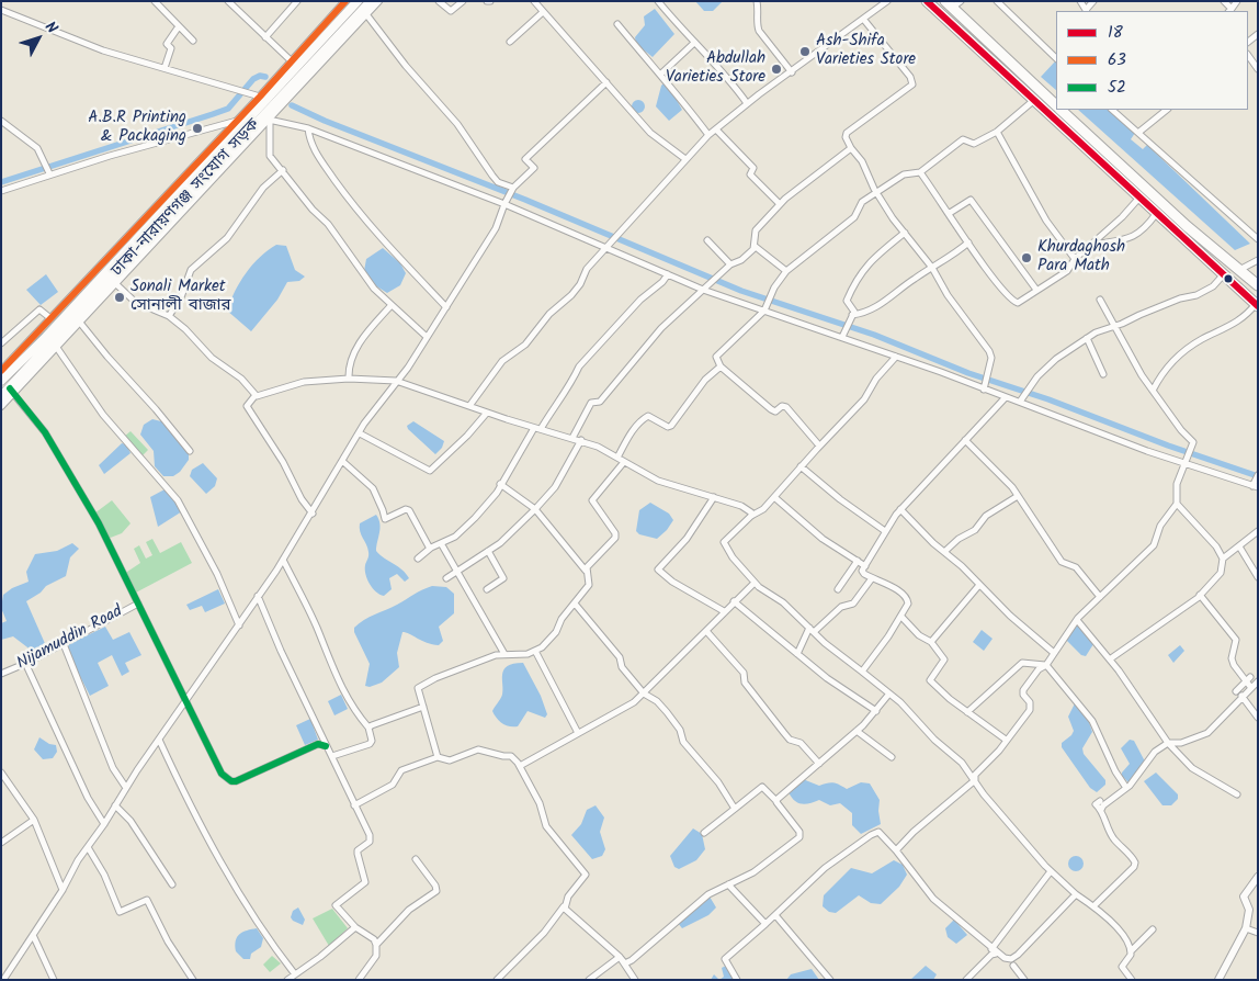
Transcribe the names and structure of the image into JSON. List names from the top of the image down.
{
  "streets": {
    "main road": ["ঢাকা-নারায়ণগঞ্জ সংযোগ সড়ক"],
    "street": ["Nijamuddin Road"]
  },
  "places": [
    "Ash-Shifa Varieties Store",
    "Abdullah Varieties Store",
    "A.B.R Printing & Packaging",
    "Khurdaghosh Para Math",
    "Sonali Market সোনালী বাজার"
  ],
  "lines": ["transit line 18", "transit line 63", "transit line 52"],
  "legend": ["18", "63", "52"],
  "north": "top right"
}
